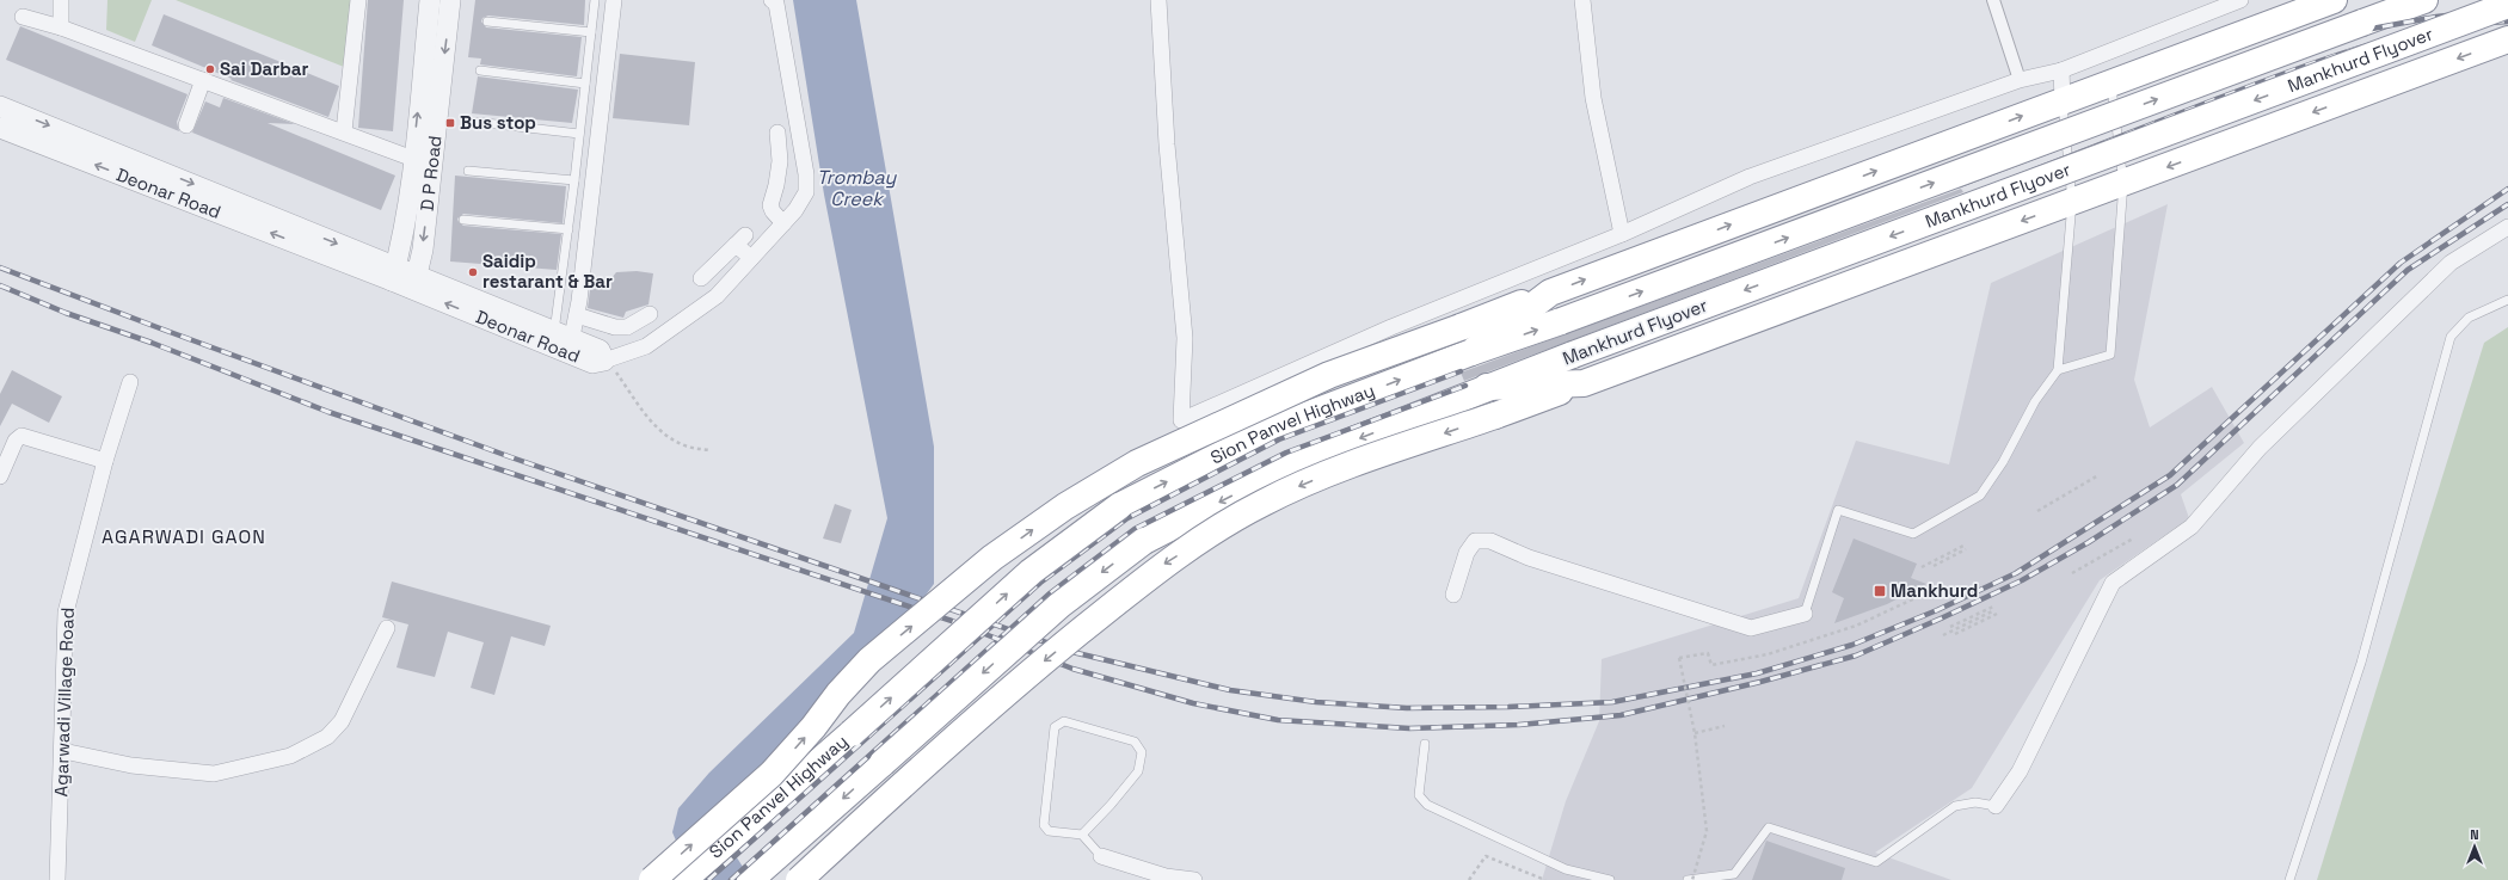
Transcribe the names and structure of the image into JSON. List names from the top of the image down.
{
  "streets": {
    "highway": ["Mankhurd Flyover", "Sion Panvel Highway"],
    "street": ["D P Road", "Deonar Road", "Agarwadi Village Road"]
  },
  "crossings": [
    ["Mankhurd Flyover", "Sion Panvel Highway"],
    ["D P Road", "Deonar Road"]
  ],
  "districts": ["AGARWADI GAON"],
  "water": ["Trombay Creek"],
  "places": {
    "other": ["Sai Darbar", "Saidip restarant & Bar"],
    "transit": ["Bus stop", "Mankhurd"]
  },
  "north": "top"
}
